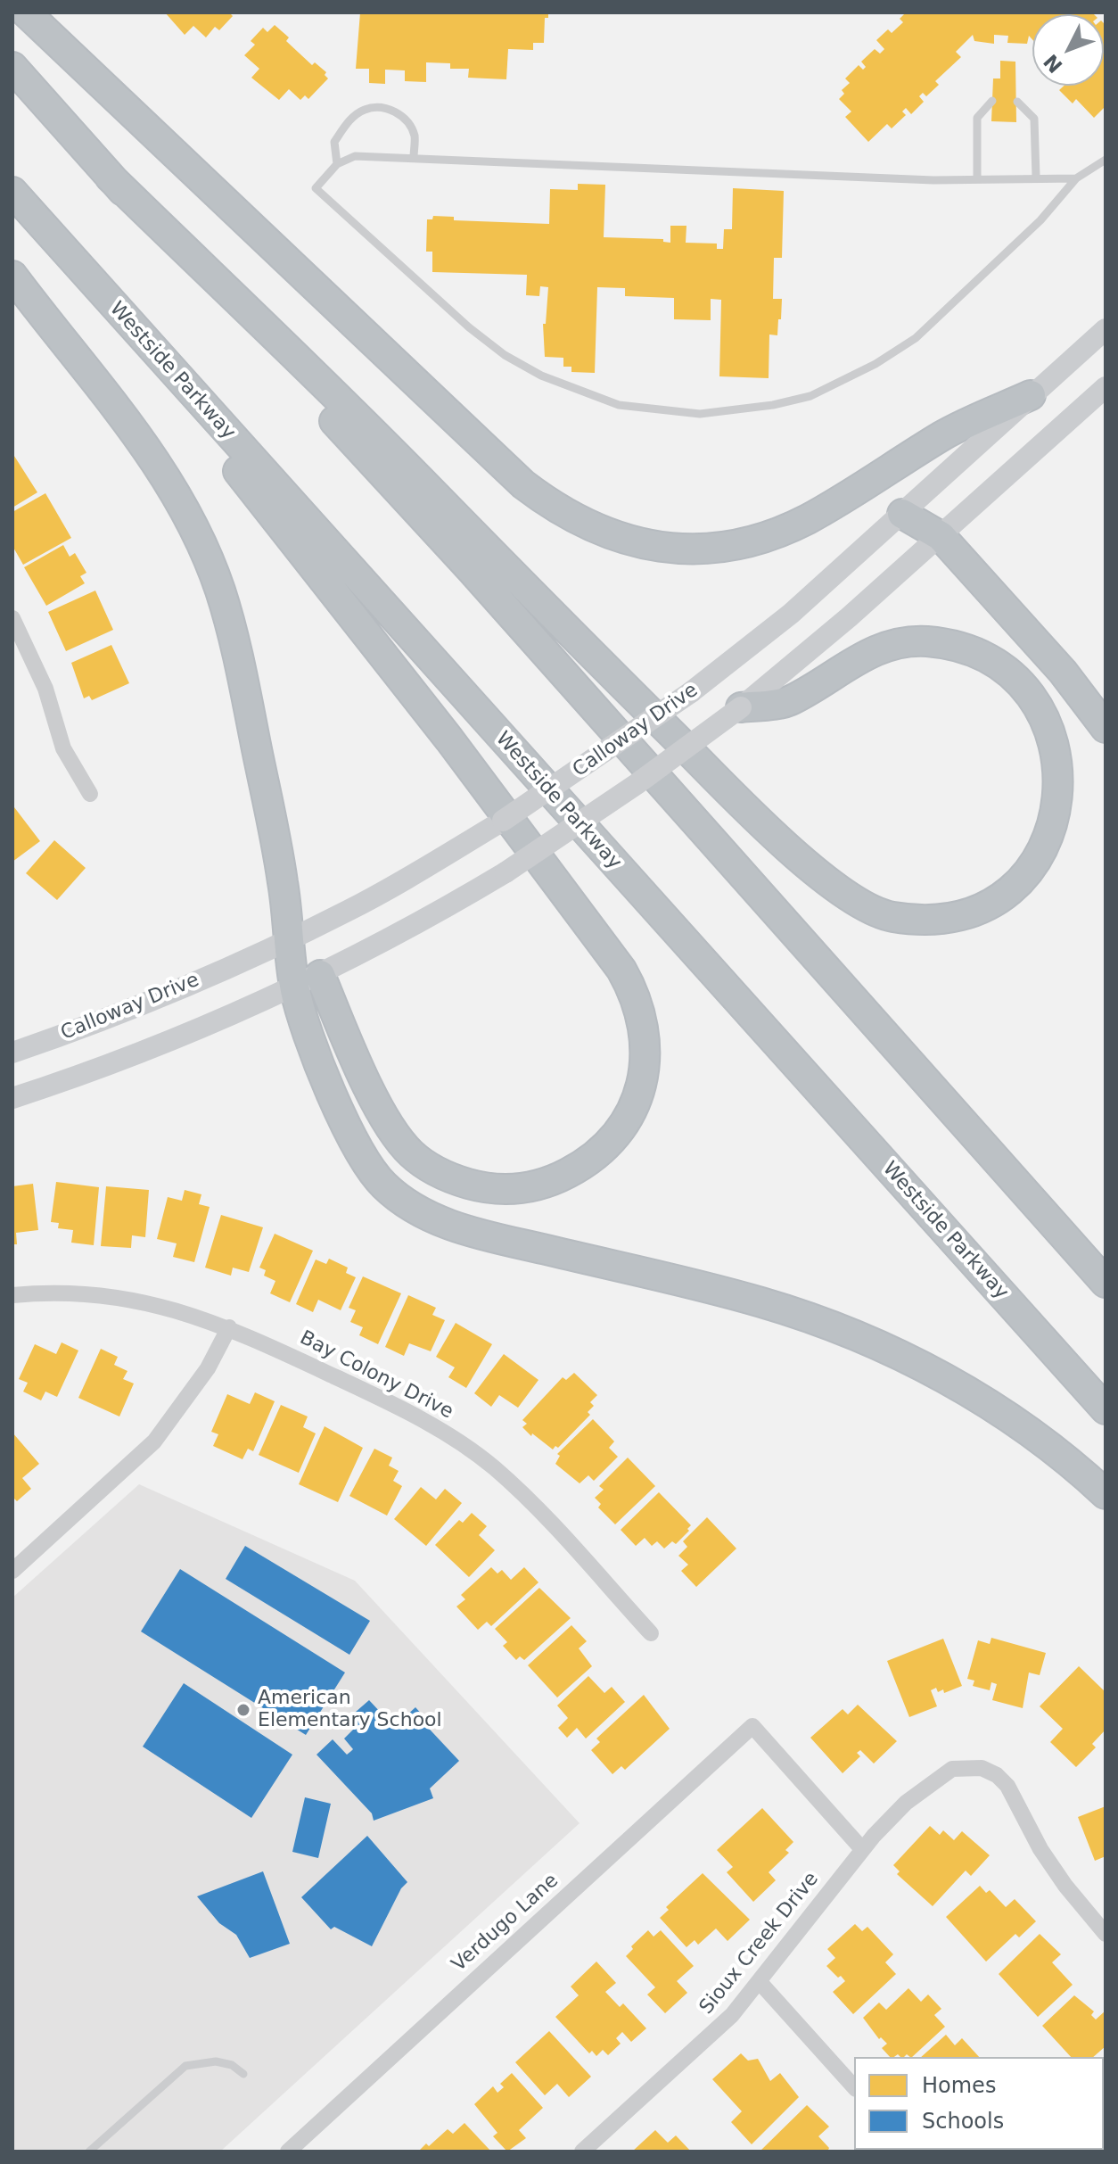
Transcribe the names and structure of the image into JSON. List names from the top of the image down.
{
  "streets": {
    "highway": ["Westside Parkway"],
    "main road": ["Calloway Drive"],
    "street": ["Bay Colony Drive", "Verdugo Lane", "Sioux Creek Drive"]
  },
  "crossings": [
    ["Verdugo Lane", "Sioux Creek Drive"]
  ],
  "places": ["American Elementary School"],
  "legend": ["Homes", "Schools"],
  "north": "bottom left"
}
